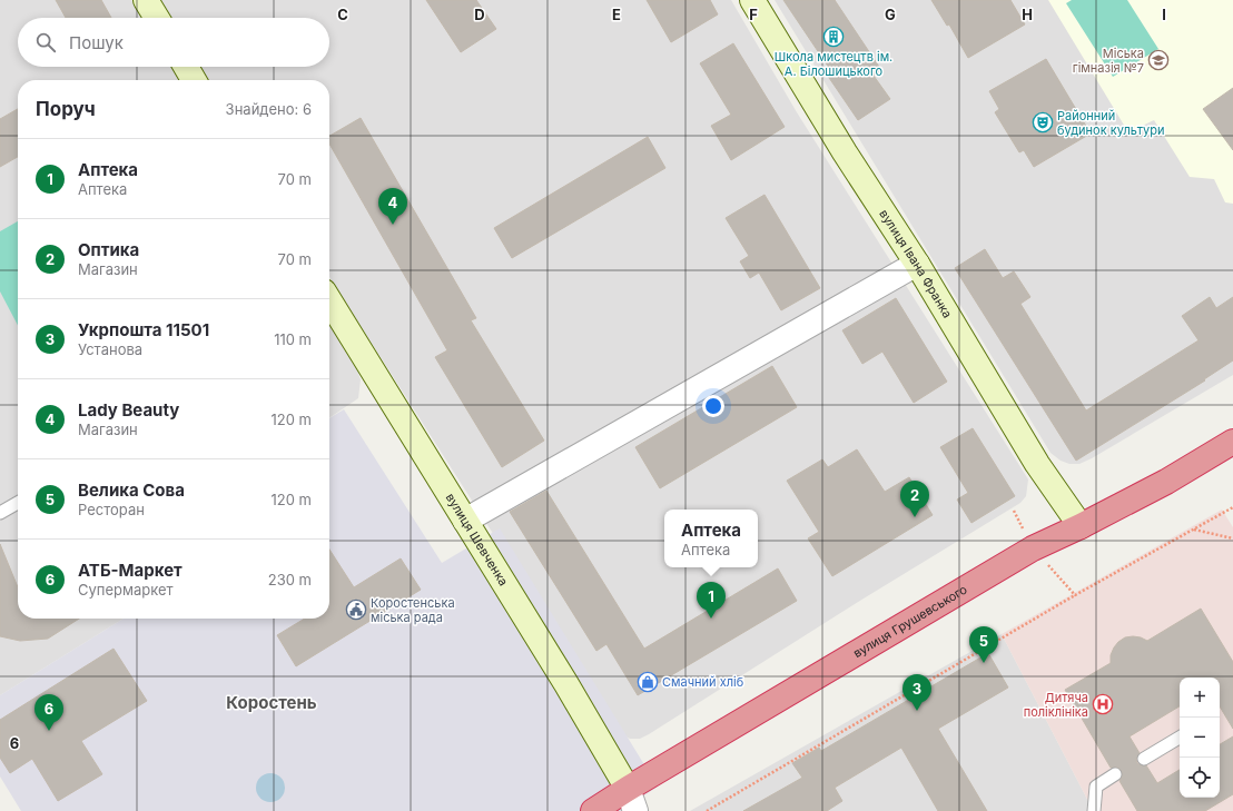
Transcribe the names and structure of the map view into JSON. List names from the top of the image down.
{
  "streets": {
    "highway": ["вулиця Грушевського"],
    "street": ["вулиця Івана Франка", "вулиця Шевченка"]
  },
  "crossings": [
    ["вулиця Івана Франка", "вулиця Грушевського"],
    ["вулиця Шевченка", "вулиця Грушевського"]
  ],
  "districts": ["Коростень"],
  "places": {
    "building": ["Школа мистецтв ім. А. Білошицького"],
    "school or university": ["Міська гімназія №7"],
    "theatre": ["Районний будинок культури"],
    "public building": ["Коростенська міська рада"],
    "shop": ["Смачний хліб"],
    "hospital": ["Дитяча поліклініка"]
  },
  "page": {
    "search": "Пошук",
    "heading": ["Поруч", "Знайдено: 6"],
    "list": [
      {
        "mark": "1",
        "name": "Аптека",
        "note": "Аптека",
        "value": "70 m"
      },
      {
        "mark": "2",
        "name": "Оптика",
        "note": "Магазин",
        "value": "70 m"
      },
      {
        "mark": "3",
        "name": "Укрпошта 11501",
        "note": "Установа",
        "value": "110 m"
      },
      {
        "mark": "4",
        "name": "Lady Beauty",
        "note": "Магазин",
        "value": "120 m"
      },
      {
        "mark": "5",
        "name": "Велика Сова",
        "note": "Ресторан",
        "value": "120 m"
      },
      {
        "mark": "6",
        "name": "АТБ-Маркет",
        "note": "Супермаркет",
        "value": "230 m"
      }
    ],
    "pins": [
      "4",
      "2",
      "1",
      "5",
      "3",
      "6"
    ],
    "popup": ["Аптека", "Аптека"],
    "map_buttons": ["+", "−"]
  },
  "grid": {
    "columns": [
      "C",
      "D",
      "E",
      "F",
      "G",
      "H",
      "I"
    ],
    "rows": ["6"]
  }
}
